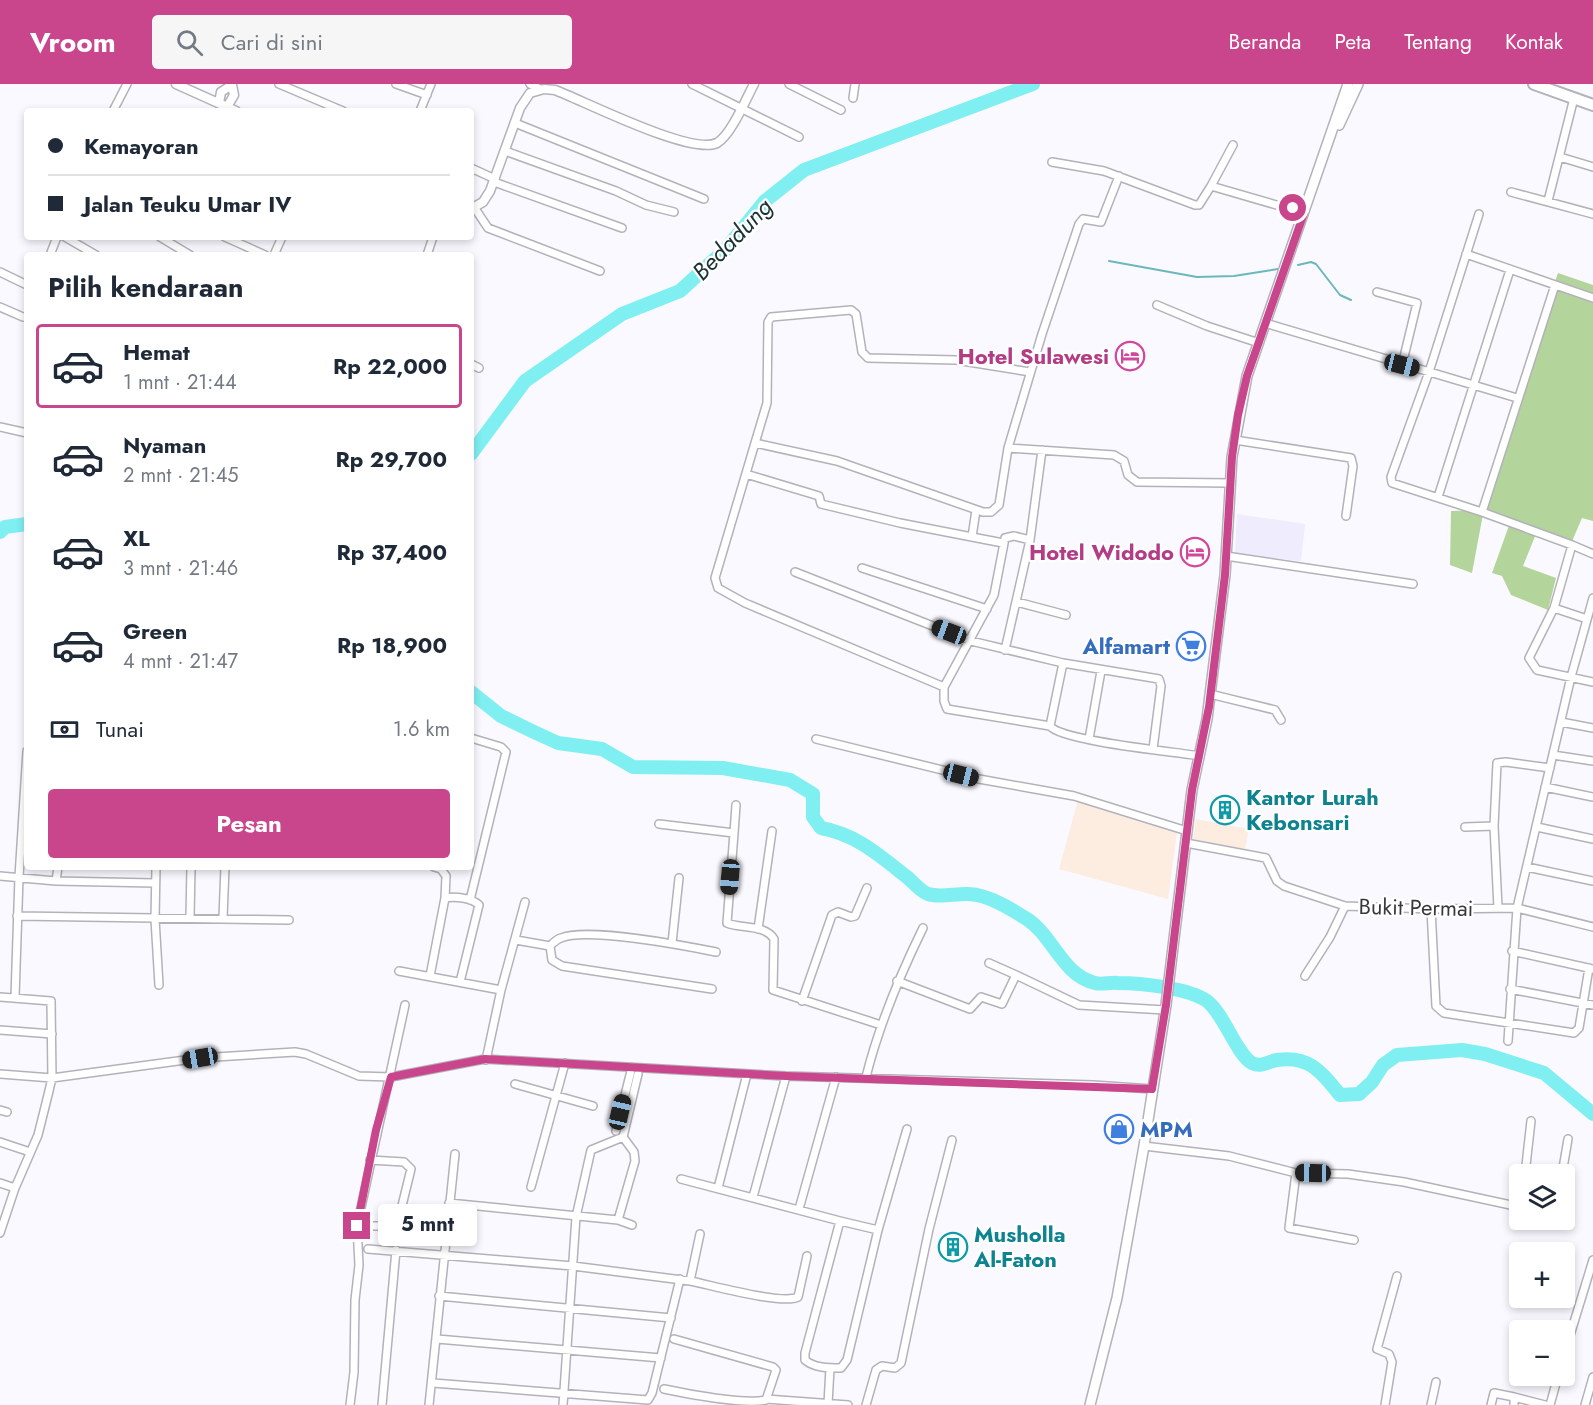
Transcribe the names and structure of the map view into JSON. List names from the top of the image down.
{
  "streets": {
    "street": ["Bukit Permai"]
  },
  "water": ["Bedadung"],
  "places": {
    "hotel": ["Hotel Sulawesi", "Hotel Widodo"],
    "supermarket": ["Alfamart"],
    "building": ["Kantor Lurah Kebonsari", "Musholla Al-Faton"],
    "shop": ["MPM"]
  },
  "page": {
    "header": "Vroom",
    "search": "Cari di sini",
    "nav": [
      "Beranda",
      "Peta",
      "Tentang",
      "Kontak"
    ],
    "banner": ["Kemayoran", "Jalan Teuku Umar IV"],
    "heading": "Pilih kendaraan",
    "list": [
      {
        "name": "Hemat",
        "note": "1 mnt · 21:44",
        "value": "Rp 22,000"
      },
      {
        "name": "Nyaman",
        "note": "2 mnt · 21:45",
        "value": "Rp 29,700"
      },
      {
        "name": "XL",
        "note": "3 mnt · 21:46",
        "value": "Rp 37,400"
      },
      {
        "name": "Green",
        "note": "4 mnt · 21:47",
        "value": "Rp 18,900"
      }
    ],
    "pay": ["Tunai", "1.6 km"],
    "buttons": "Pesan",
    "map_buttons": ["+", "−"],
    "bubble": "5 mnt"
  }
}
